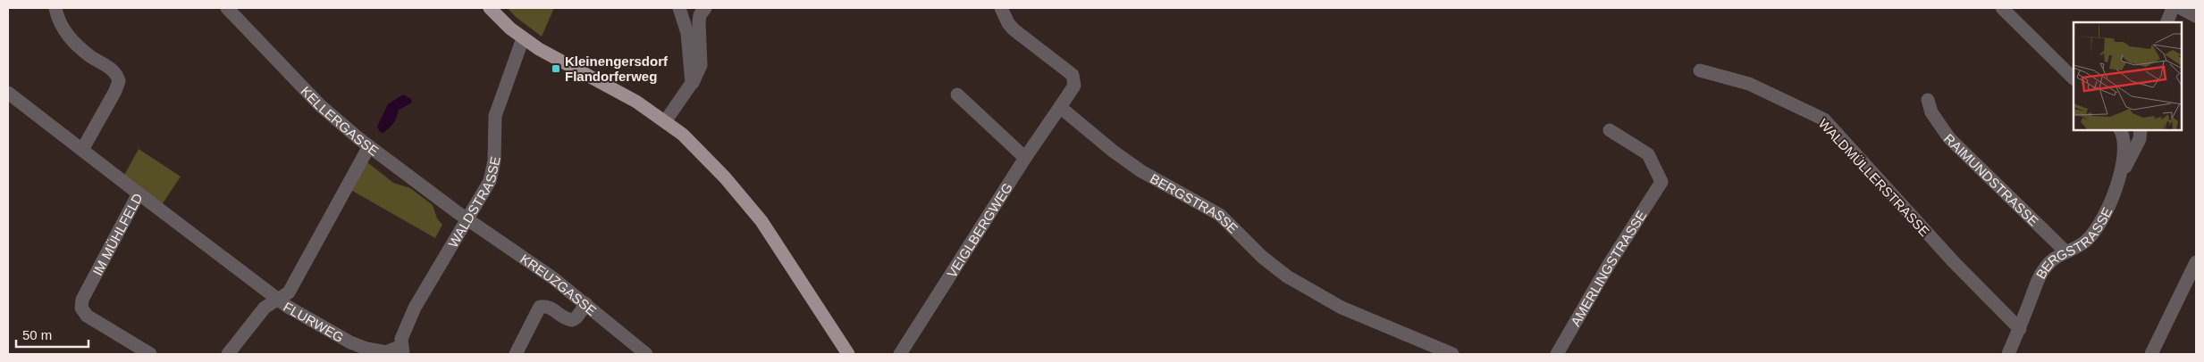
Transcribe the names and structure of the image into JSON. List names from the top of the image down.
{
  "streets": {
    "street": [
      "KELLERGASSE",
      "WALDMÜLLERSTRASSE",
      "RAIMUNDSTRASSE",
      "WALDSTRASSE",
      "BERGSTRASSE",
      "VEIGLBERGWEG",
      "IM MÜHLFELD",
      "AMERLINGSTRASSE",
      "KREUZGASSE",
      "FLURWEG"
    ]
  },
  "crossings": [
    ["KELLERGASSE", "WALDSTRASSE"],
    ["KELLERGASSE", "KREUZGASSE"],
    ["WALDMÜLLERSTRASSE", "BERGSTRASSE"],
    ["RAIMUNDSTRASSE", "BERGSTRASSE"],
    ["WALDSTRASSE", "KREUZGASSE"],
    ["WALDSTRASSE", "FLURWEG"],
    ["BERGSTRASSE", "VEIGLBERGWEG"],
    ["IM MÜHLFELD", "FLURWEG"]
  ],
  "places": {
    "transit": ["Kleinengersdorf Flandorferweg"]
  },
  "scale_bar": "50 m"
}
